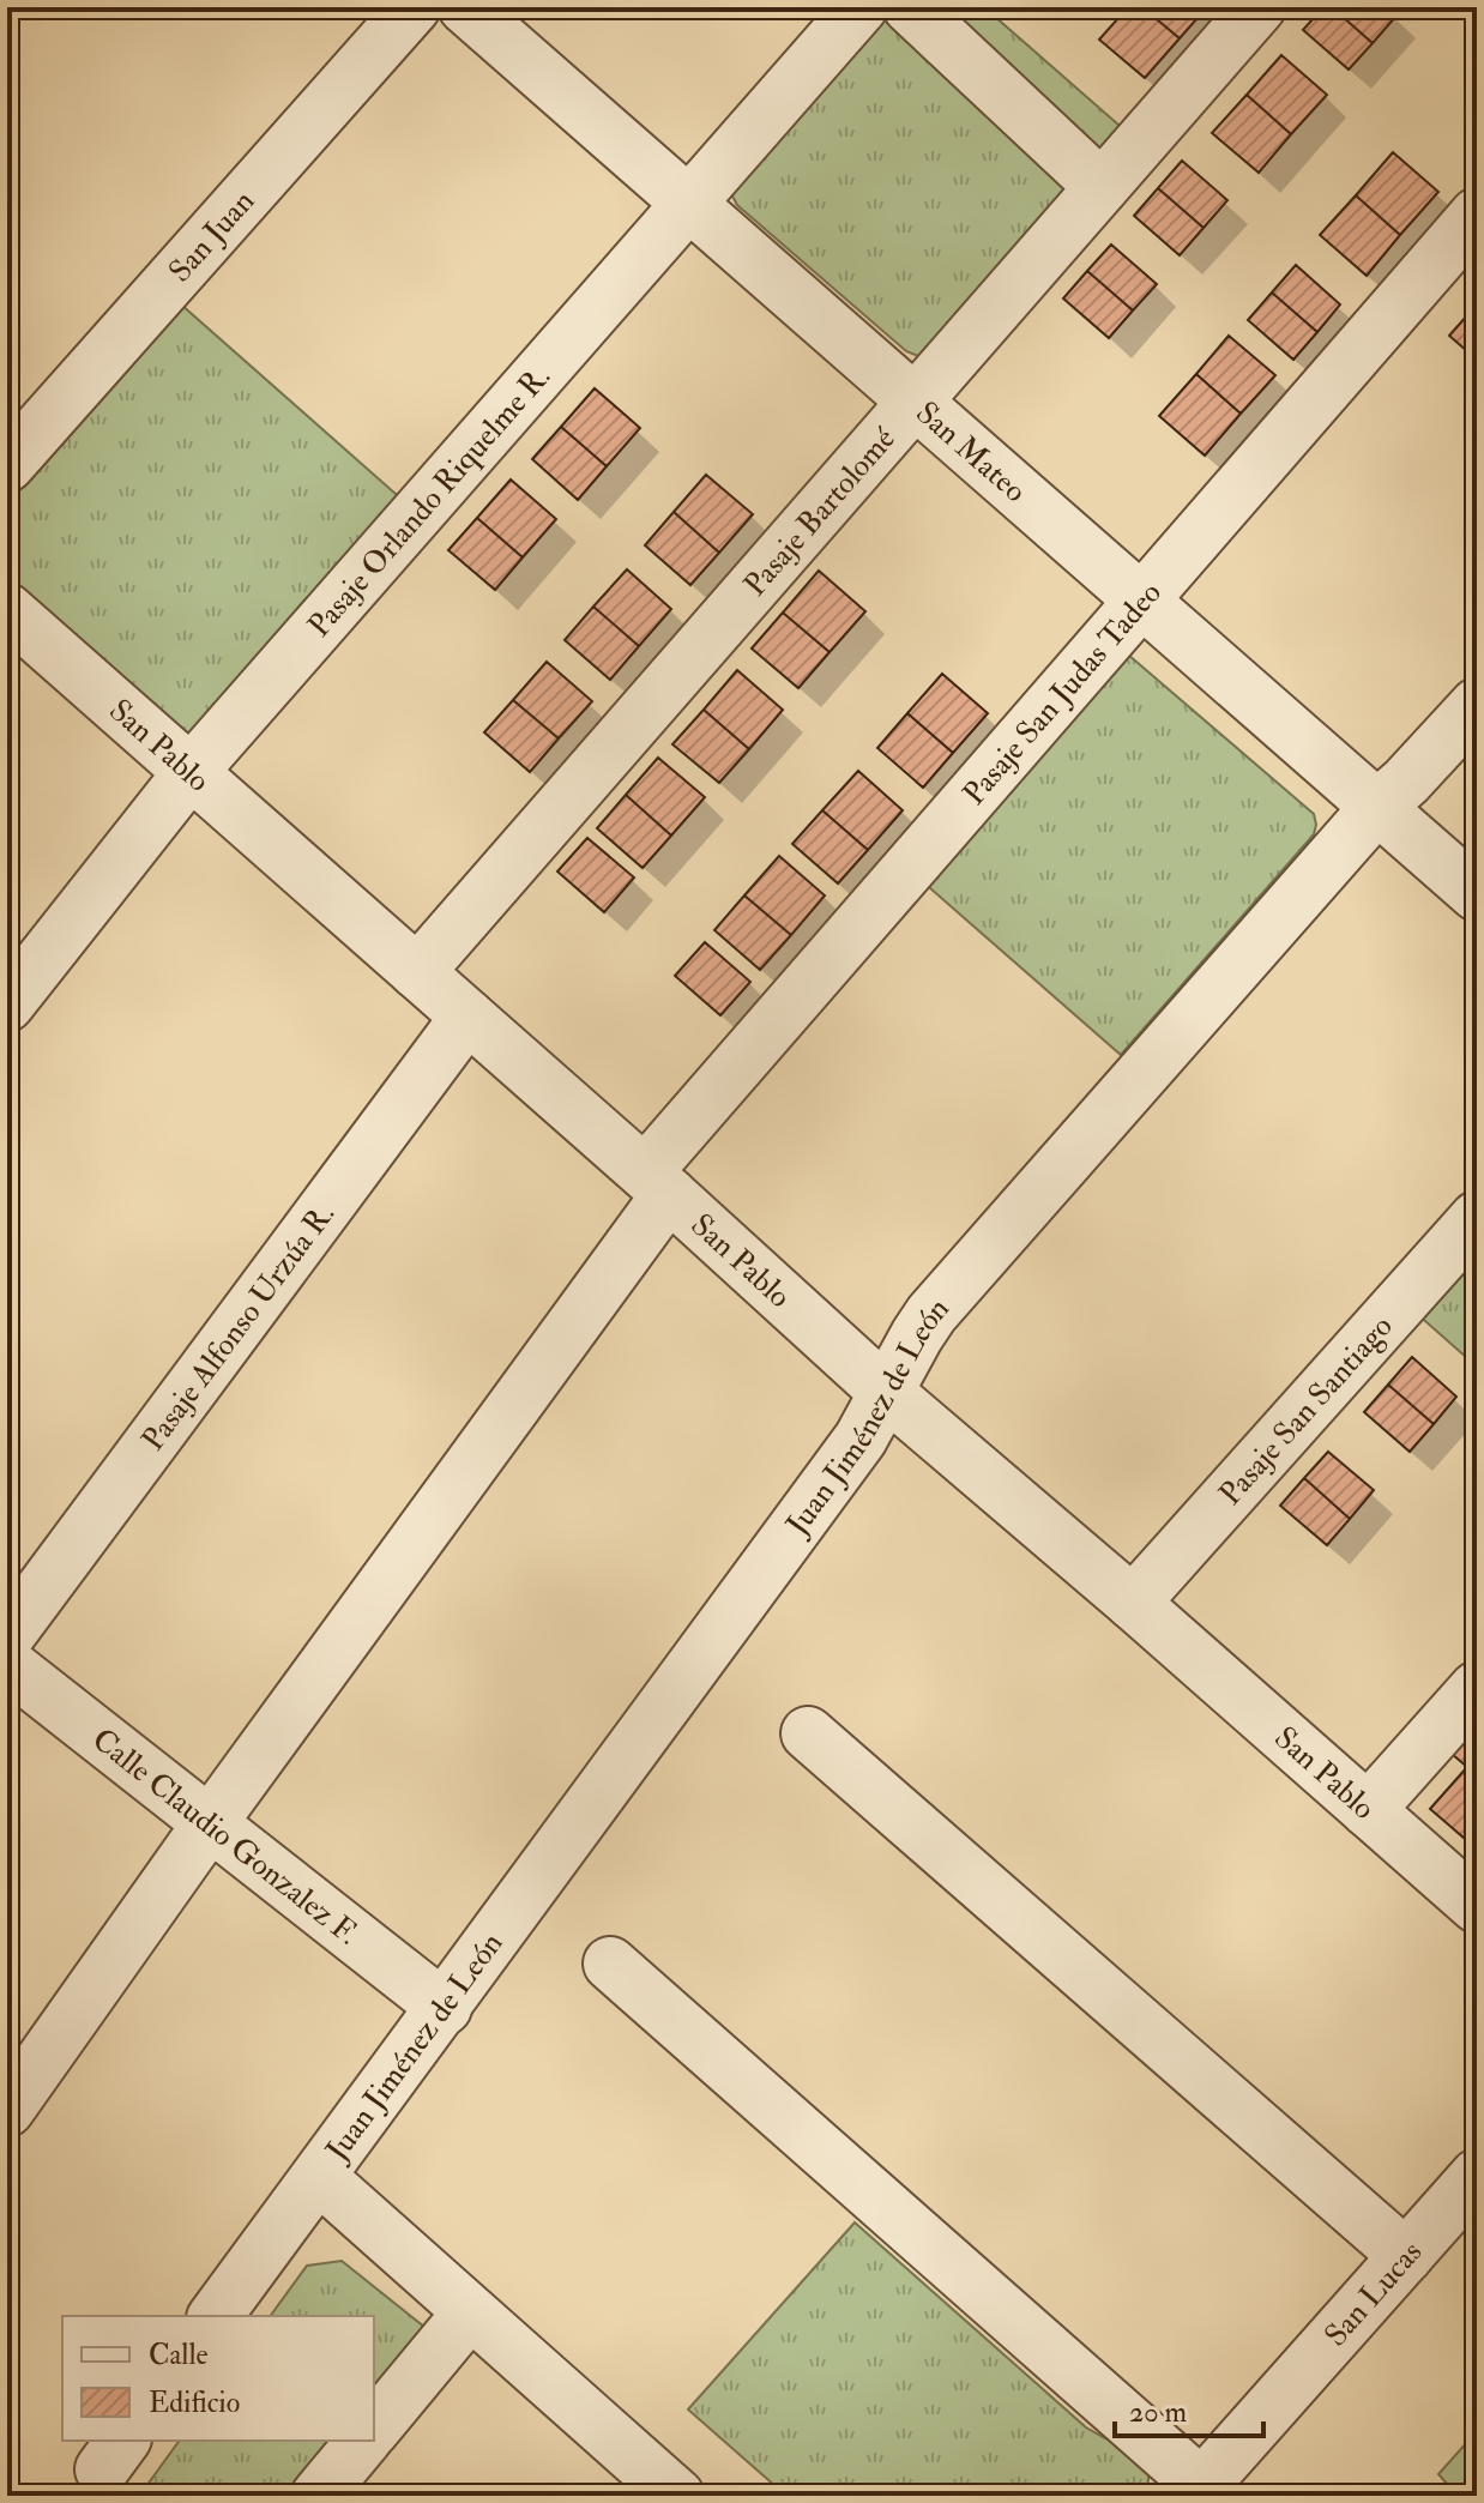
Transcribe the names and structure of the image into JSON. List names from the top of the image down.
{
  "streets": {
    "street": [
      "San Juan",
      "San Mateo",
      "Pasaje Orlando Riquelme R.",
      "Pasaje Bartolomé",
      "Pasaje San Judas Tadeo",
      "San Pablo",
      "Pasaje Alfonso Urzúa R.",
      "Pasaje San Santiago",
      "Juan Jiménez de León",
      "Calle Claudio Gonzalez F.",
      "San Lucas"
    ]
  },
  "crossings": [
    ["San Mateo", "Pasaje Orlando Riquelme R."],
    ["San Mateo", "Pasaje Bartolomé"],
    ["San Mateo", "Pasaje San Judas Tadeo"],
    ["San Mateo", "Juan Jiménez de León"],
    ["Pasaje Orlando Riquelme R.", "San Pablo"],
    ["Pasaje Bartolomé", "San Pablo"],
    ["Pasaje San Judas Tadeo", "San Pablo"],
    ["Pasaje San Judas Tadeo", "Calle Claudio Gonzalez F."],
    ["San Pablo", "Pasaje Alfonso Urzúa R."],
    ["San Pablo", "Pasaje San Santiago"],
    ["San Pablo", "Juan Jiménez de León"],
    ["Juan Jiménez de León", "Calle Claudio Gonzalez F."]
  ],
  "legend": ["Calle", "Edificio"],
  "scale_bar": "20 m"
}
